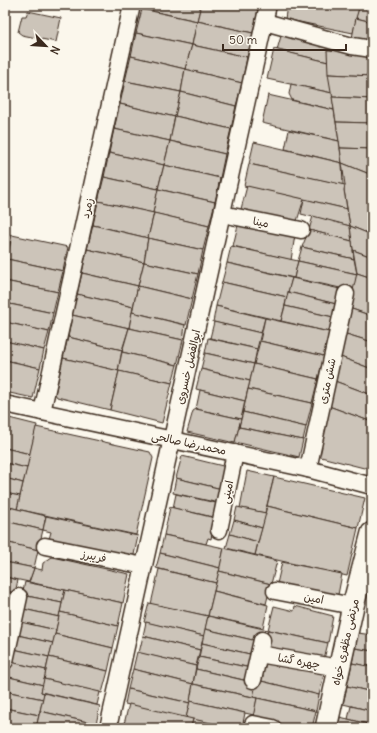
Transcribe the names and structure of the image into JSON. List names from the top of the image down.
{
  "streets": {
    "main road": ["مرتضی مظفری خواه"],
    "street": [
      "زمرد",
      "مینا",
      "ابوالفضل خسروی",
      "شش متری",
      "محمدرضا صالحی",
      "امینی",
      "فریبرز",
      "امین",
      "چهره گشا"
    ]
  },
  "crossings": [
    ["زمرد", "محمدرضا صالحی"],
    ["مینا", "ابوالفضل خسروی"],
    ["ابوالفضل خسروی", "محمدرضا صالحی"],
    ["ابوالفضل خسروی", "فریبرز"],
    ["شش متری", "محمدرضا صالحی"],
    ["محمدرضا صالحی", "امینی"],
    ["امین", "مرتضی مظفری خواه"],
    ["مرتضی مظفری خواه", "چهره گشا"]
  ],
  "scale_bar": "50 m",
  "north": "bottom right"
}
